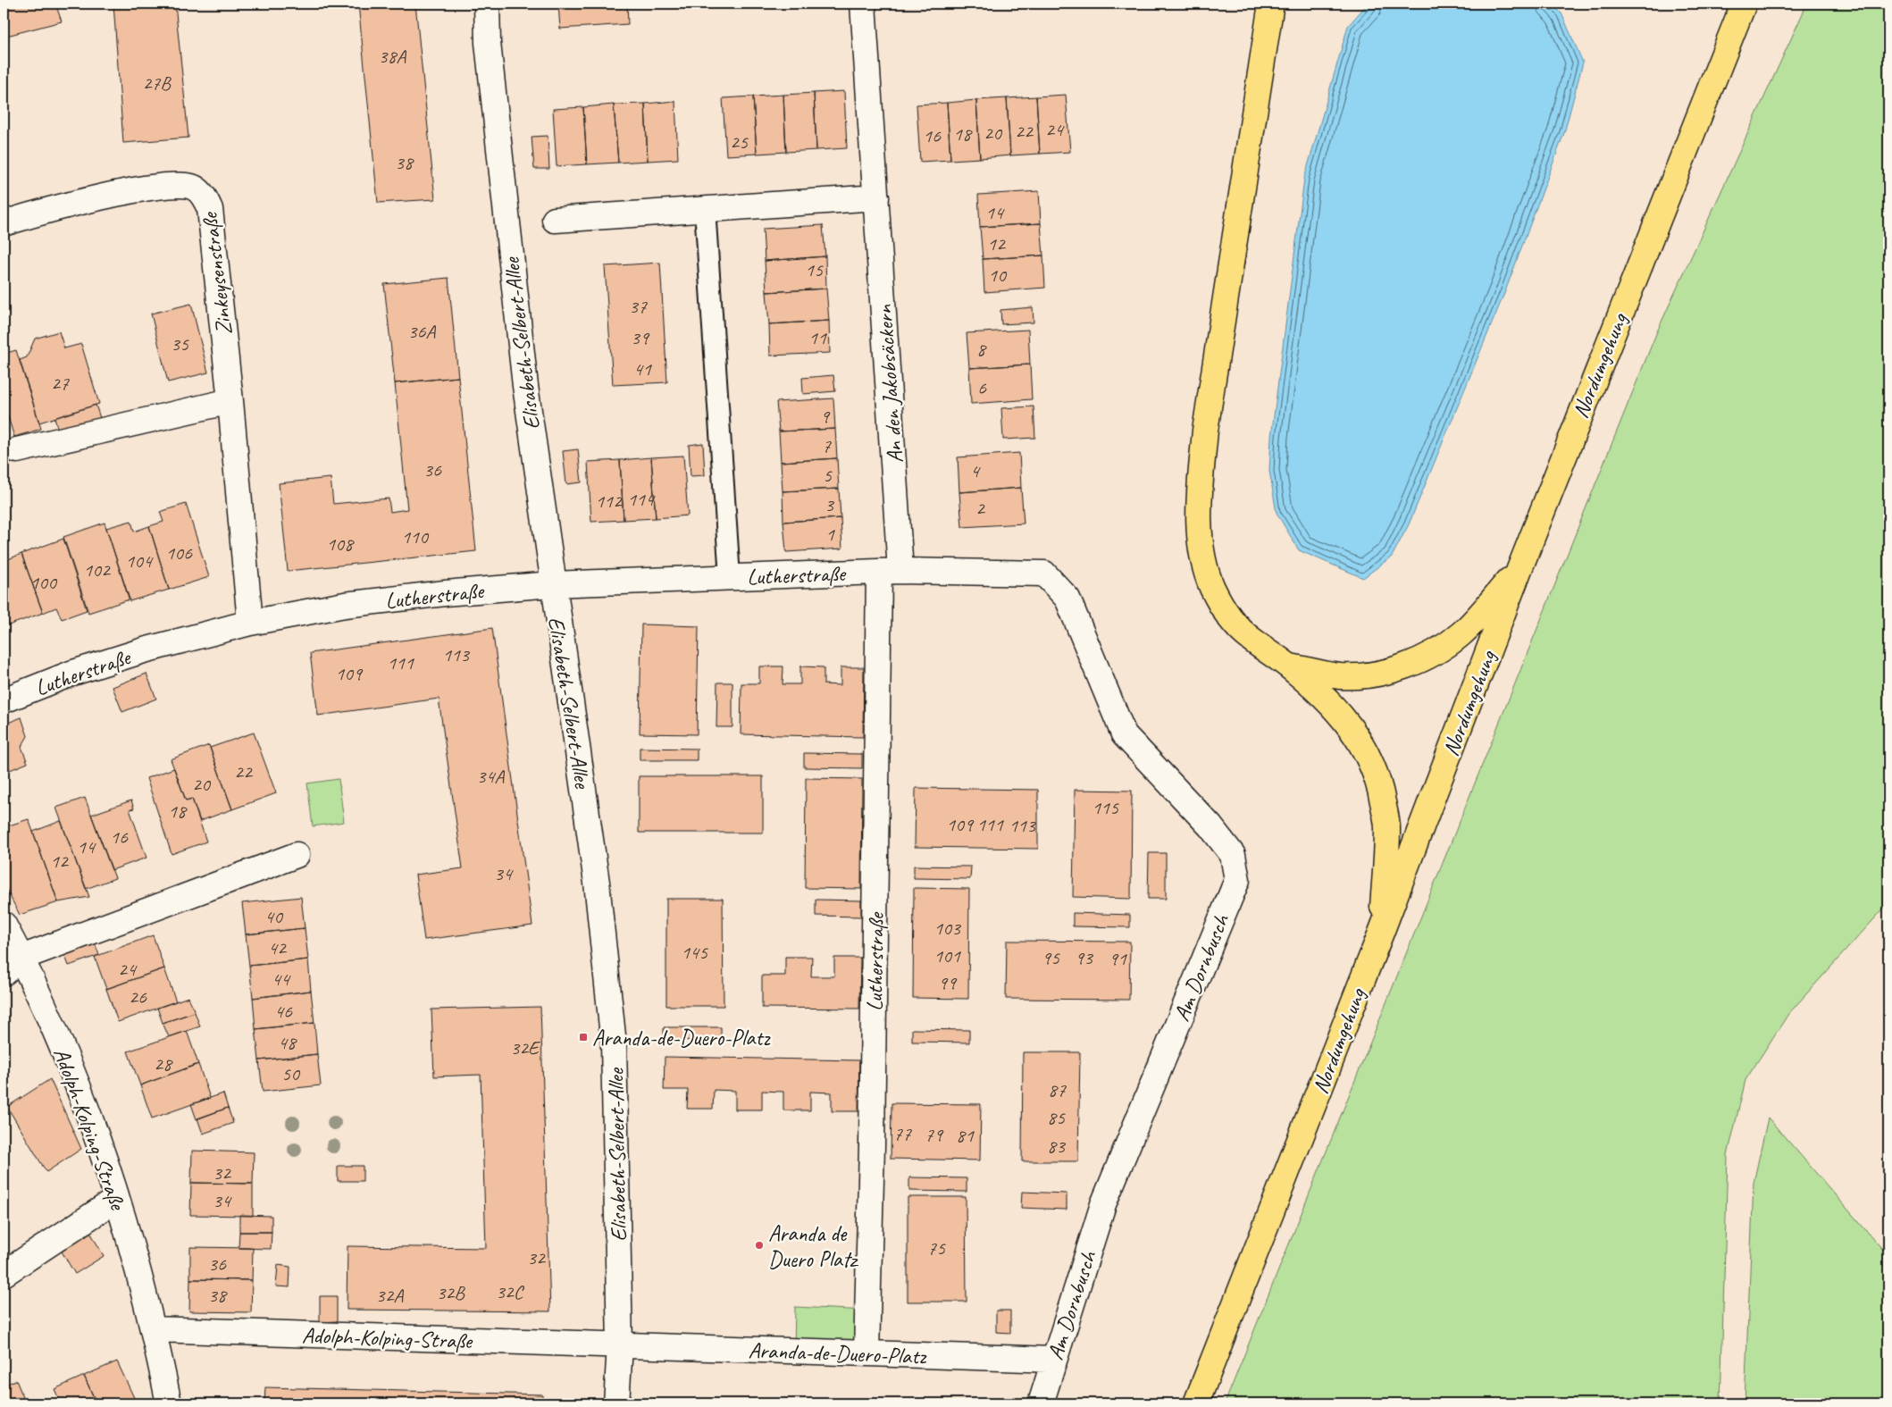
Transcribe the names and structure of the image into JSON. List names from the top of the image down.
{
  "streets": {
    "main road": ["Nordumgehung"],
    "street": [
      "Zinkeysenstraße",
      "Elisabeth-Selbert-Allee",
      "An den Jakobsäckern",
      "Lutherstraße",
      "Am Dornbusch",
      "Adolph-Kolping-Straße",
      "Aranda-de-Duero-Platz"
    ]
  },
  "crossings": [
    ["Zinkeysenstraße", "Lutherstraße"],
    ["Elisabeth-Selbert-Allee", "Lutherstraße"],
    ["Elisabeth-Selbert-Allee", "Adolph-Kolping-Straße"],
    ["Elisabeth-Selbert-Allee", "Aranda-de-Duero-Platz"],
    ["An den Jakobsäckern", "Lutherstraße"],
    ["Lutherstraße", "Am Dornbusch"],
    ["Lutherstraße", "Aranda-de-Duero-Platz"],
    ["Am Dornbusch", "Aranda-de-Duero-Platz"],
    ["Adolph-Kolping-Straße", "Aranda-de-Duero-Platz"]
  ],
  "places": {
    "transit": ["Aranda-de-Duero-Platz"],
    "other": ["Aranda de Duero Platz"]
  },
  "house_numbers": [
    "38A",
    "27B",
    "24",
    "22",
    "20",
    "18",
    "16",
    "25",
    "38",
    "14",
    "12",
    "15",
    "10",
    "37",
    "36A",
    "39",
    "11",
    "35",
    "8",
    "41",
    "27",
    "6",
    "9",
    "7",
    "36",
    "4",
    "5",
    "114",
    "112",
    "3",
    "2",
    "1",
    "110",
    "108",
    "106",
    "104",
    "102",
    "100",
    "113",
    "111",
    "109",
    "22",
    "34A",
    "20",
    "115",
    "18",
    "109",
    "111",
    "113",
    "16",
    "14",
    "12",
    "34",
    "40",
    "103",
    "42",
    "145",
    "101",
    "95",
    "93",
    "91",
    "24",
    "44",
    "99",
    "26",
    "46",
    "48",
    "32E",
    "28",
    "50",
    "87",
    "85",
    "77",
    "79",
    "81",
    "83",
    "32",
    "34",
    "75",
    "32",
    "36",
    "32C",
    "32B",
    "38",
    "32A"
  ]
}
